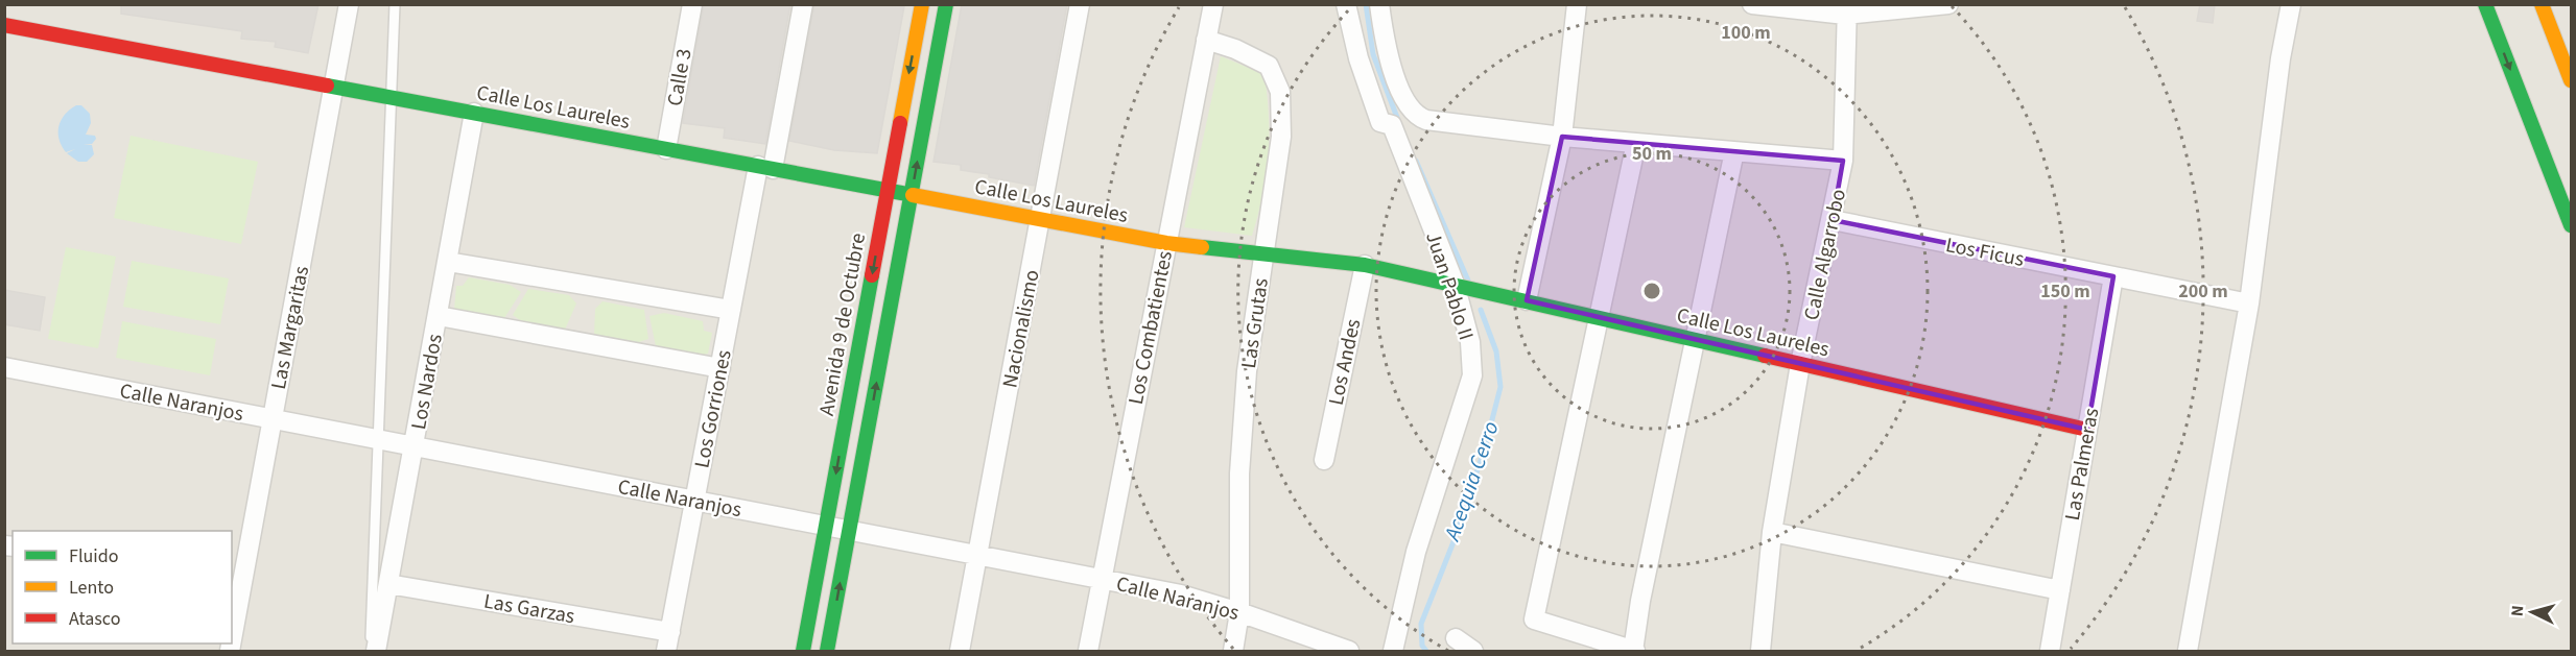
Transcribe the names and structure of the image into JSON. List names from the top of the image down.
{
  "streets": {
    "street": [
      "Calle 3",
      "Calle Los Laureles",
      "Los Ficus",
      "Calle Algarrobo",
      "Juan Pablo II",
      "Las Grutas",
      "Avenida 9 de Octubre",
      "Las Margaritas",
      "Los Combatientes",
      "Nacionalismo",
      "Los Andes",
      "Los Nardos",
      "Calle Naranjos",
      "Los Gorriones",
      "Las Palmeras",
      "Las Garzas"
    ]
  },
  "crossings": [
    ["Calle 3", "Calle Los Laureles"],
    ["Calle Los Laureles", "Calle Algarrobo"],
    ["Calle Los Laureles", "Juan Pablo II"],
    ["Calle Los Laureles", "Las Grutas"],
    ["Calle Los Laureles", "Avenida 9 de Octubre"],
    ["Calle Los Laureles", "Las Margaritas"],
    ["Calle Los Laureles", "Los Combatientes"],
    ["Calle Los Laureles", "Nacionalismo"],
    ["Calle Los Laureles", "Los Andes"],
    ["Calle Los Laureles", "Los Nardos"],
    ["Calle Los Laureles", "Los Gorriones"],
    ["Calle Los Laureles", "Las Palmeras"],
    ["Los Ficus", "Calle Algarrobo"],
    ["Los Ficus", "Las Palmeras"],
    ["Las Grutas", "Los Combatientes"],
    ["Las Grutas", "Calle Naranjos"],
    ["Avenida 9 de Octubre", "Calle Naranjos"],
    ["Las Margaritas", "Calle Naranjos"],
    ["Los Combatientes", "Calle Naranjos"],
    ["Nacionalismo", "Calle Naranjos"],
    ["Los Nardos", "Calle Naranjos"],
    ["Los Nardos", "Las Garzas"],
    ["Calle Naranjos", "Los Gorriones"],
    ["Los Gorriones", "Las Garzas"]
  ],
  "water": ["Acequia Cerro"],
  "legend": ["Fluido", "Lento", "Atasco"],
  "north": "left",
  "rings": [
    "100 m",
    "50 m",
    "150 m",
    "200 m"
  ]
}
